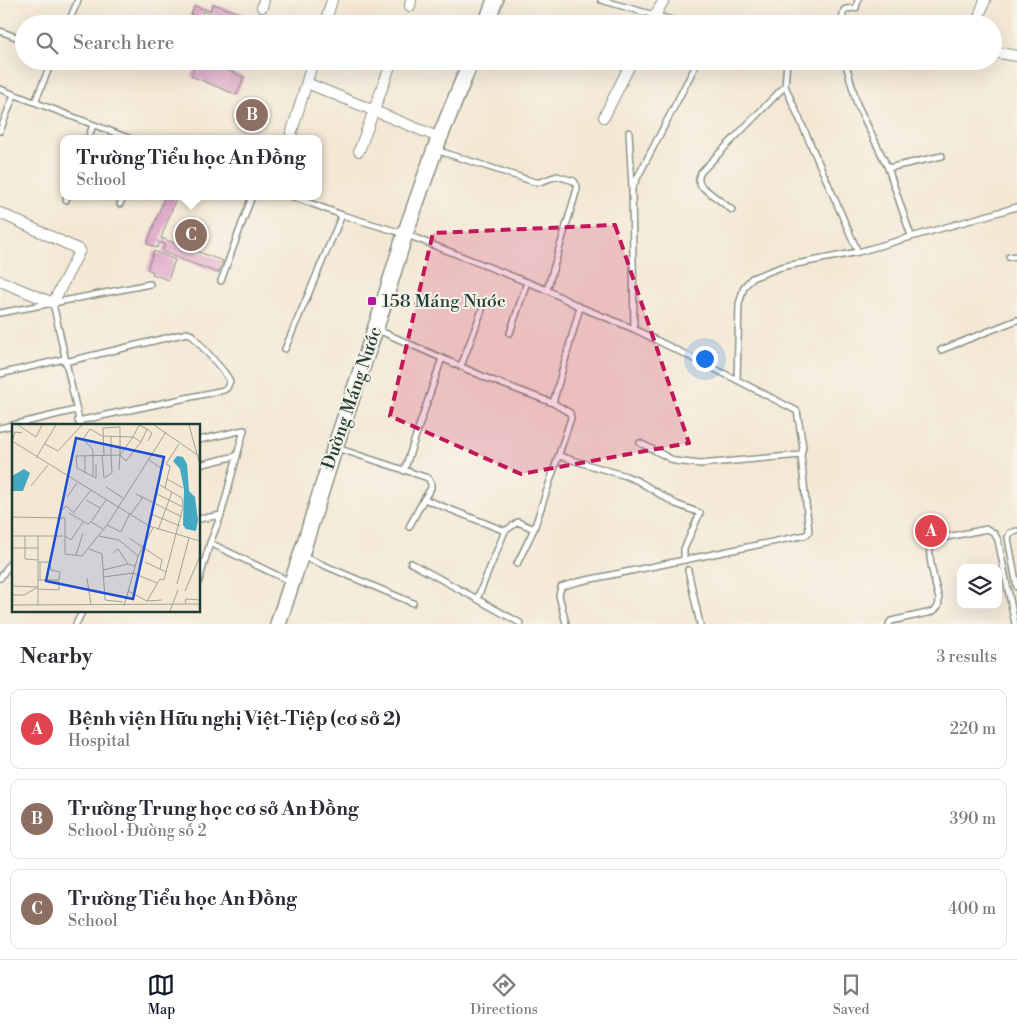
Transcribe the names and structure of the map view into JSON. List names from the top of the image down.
{
  "streets": {
    "main road": ["Đường Máng Nước"]
  },
  "places": {
    "transit": ["158 Máng Nước"]
  },
  "page": {
    "search": "Search here",
    "pins": ["B", "C", "A"],
    "popup": ["Trường Tiểu học An Đồng", "School"],
    "heading": ["Nearby", "3 results"],
    "list": [
      {
        "mark": "A",
        "name": "Bệnh viện Hữu nghị Việt-Tiệp (cơ sở 2)",
        "note": "Hospital",
        "value": "220 m"
      },
      {
        "mark": "B",
        "name": "Trường Trung học cơ sở An Đồng",
        "note": "School · Đường số 2",
        "value": "390 m"
      },
      {
        "mark": "C",
        "name": "Trường Tiểu học An Đồng",
        "note": "School",
        "value": "400 m"
      }
    ],
    "nav": ["Map", "Directions", "Saved"]
  }
}
